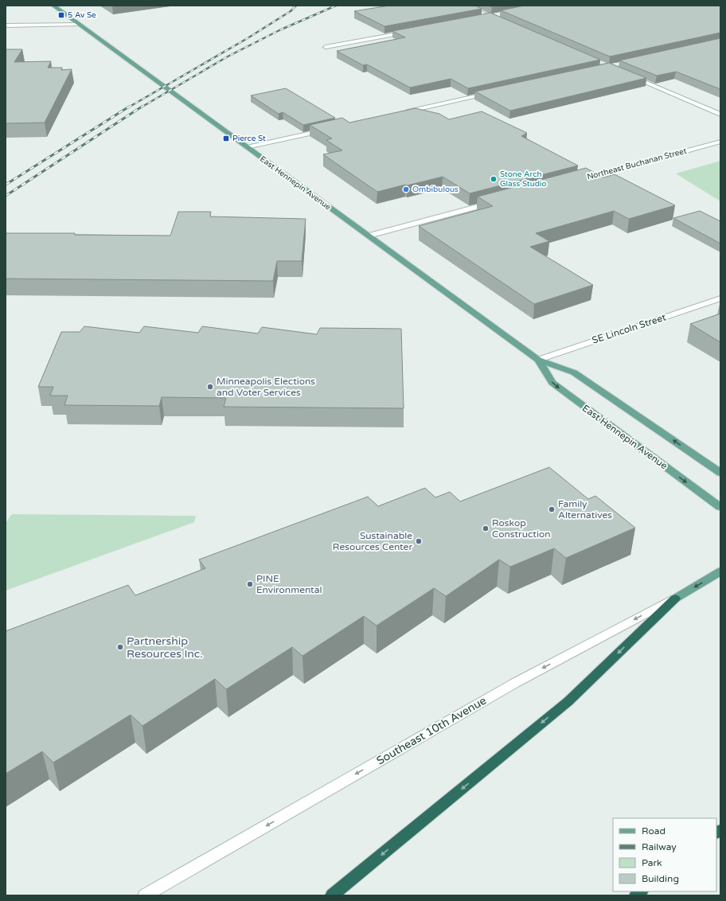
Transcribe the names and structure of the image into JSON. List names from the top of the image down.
{
  "streets": {
    "main road": ["East Hennepin Avenue", "Southeast 10th Avenue"],
    "street": ["Northeast Buchanan Street", "SE Lincoln Street"]
  },
  "crossings": [
    ["East Hennepin Avenue", "SE Lincoln Street"]
  ],
  "one_way": ["Southeast 10th Avenue"],
  "places": {
    "transit": ["5 Av Se", "Pierce St"],
    "other": [
      "Stone Arch Glass Studio",
      "Ombibulous",
      "Minneapolis Elections and Voter Services",
      "Family Alternatives",
      "Roskop Construction",
      "Sustainable Resources Center",
      "PINE Environmental",
      "Partnership Resources Inc."
    ]
  },
  "legend": [
    "Road",
    "Railway",
    "Park",
    "Building"
  ]
}
